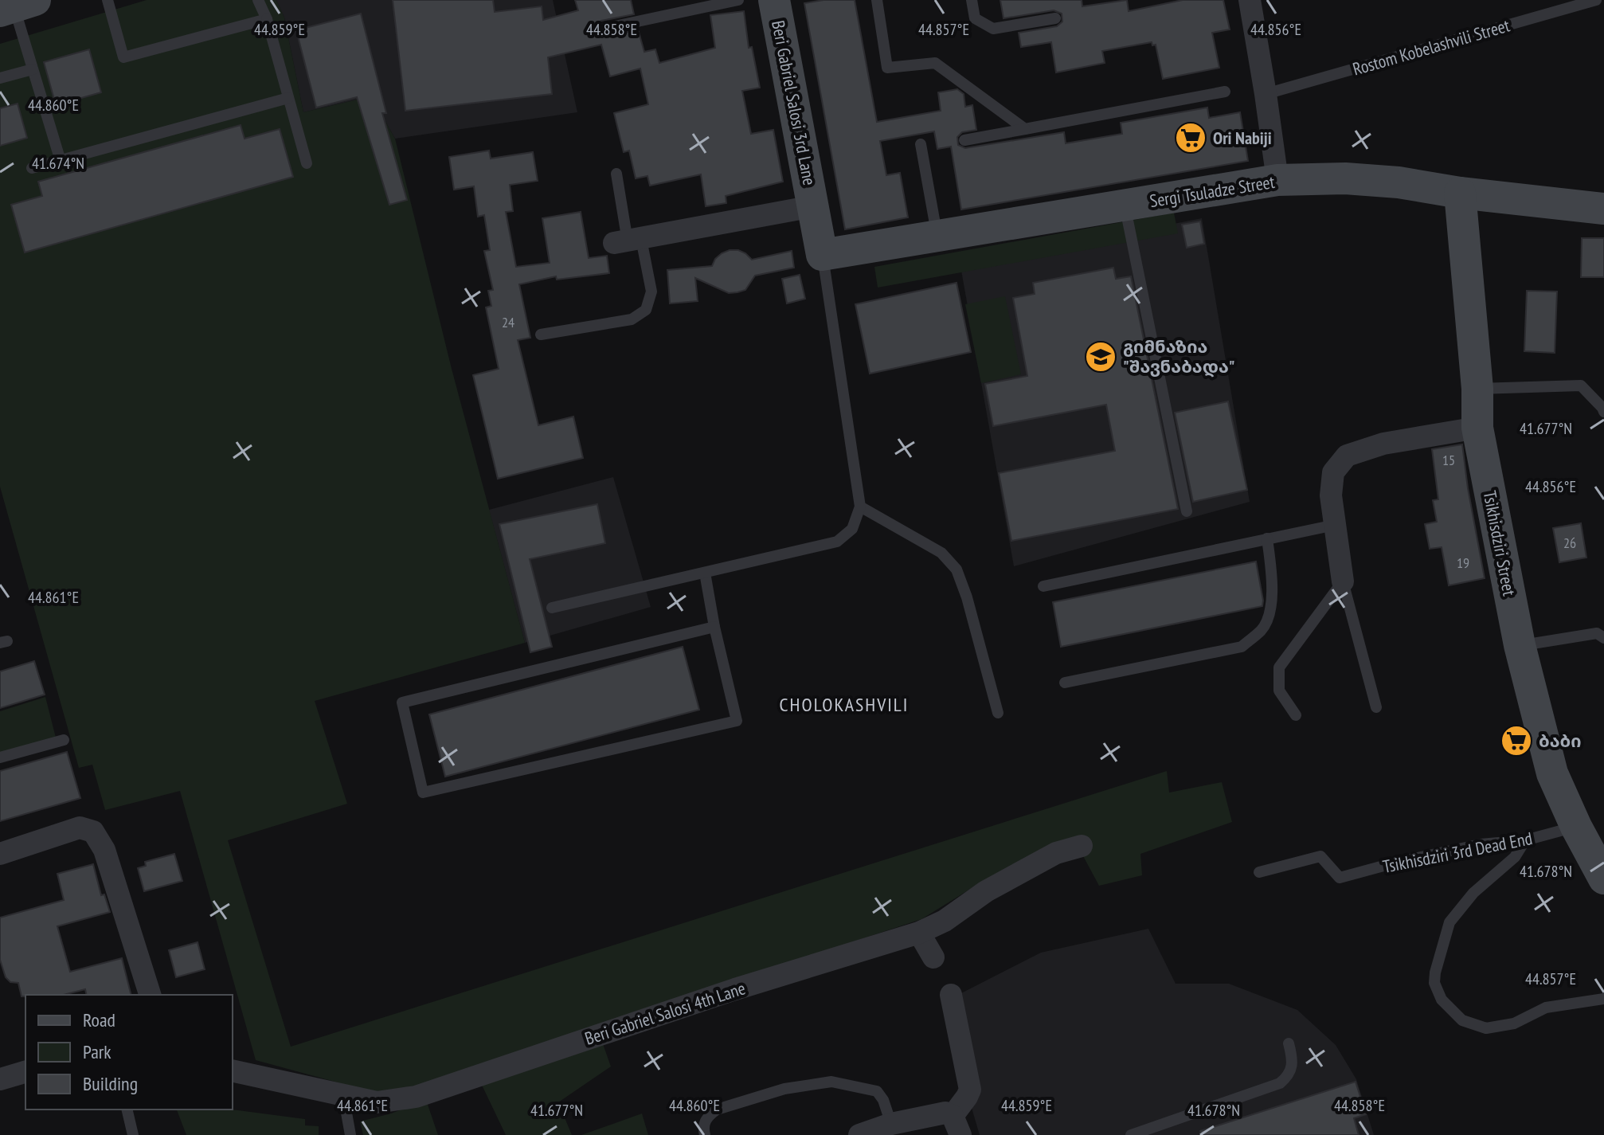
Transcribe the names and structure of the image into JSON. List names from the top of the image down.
{
  "streets": {
    "street": [
      "Beri Gabriel Salosi 3rd Lane",
      "Sergi Tsuladze Street",
      "Tsikhisdziri Street",
      "Beri Gabriel Salosi 4th Lane"
    ],
    "lane": ["Rostom Kobelashvili Street", "Tsikhisdziri 3rd Dead End"]
  },
  "crossings": [
    ["Beri Gabriel Salosi 3rd Lane", "Sergi Tsuladze Street"],
    ["Sergi Tsuladze Street", "Tsikhisdziri Street"],
    ["Tsikhisdziri Street", "Tsikhisdziri 3rd Dead End"]
  ],
  "districts": ["CHOLOKASHVILI"],
  "places": {
    "supermarket": ["Ori Nabiji", "ბაბი"],
    "school or university": ["გიმნაზია \"შავნაბადა\""]
  },
  "house_numbers": [
    "24",
    "15",
    "26",
    "19"
  ],
  "legend": ["Road", "Park", "Building"],
  "coordinates": [
    "44.857°E",
    "44.856°E",
    "44.859°E",
    "44.858°E",
    "44.860°E",
    "41.674°N",
    "41.677°N",
    "44.861°E",
    "41.678°N"
  ]
}
